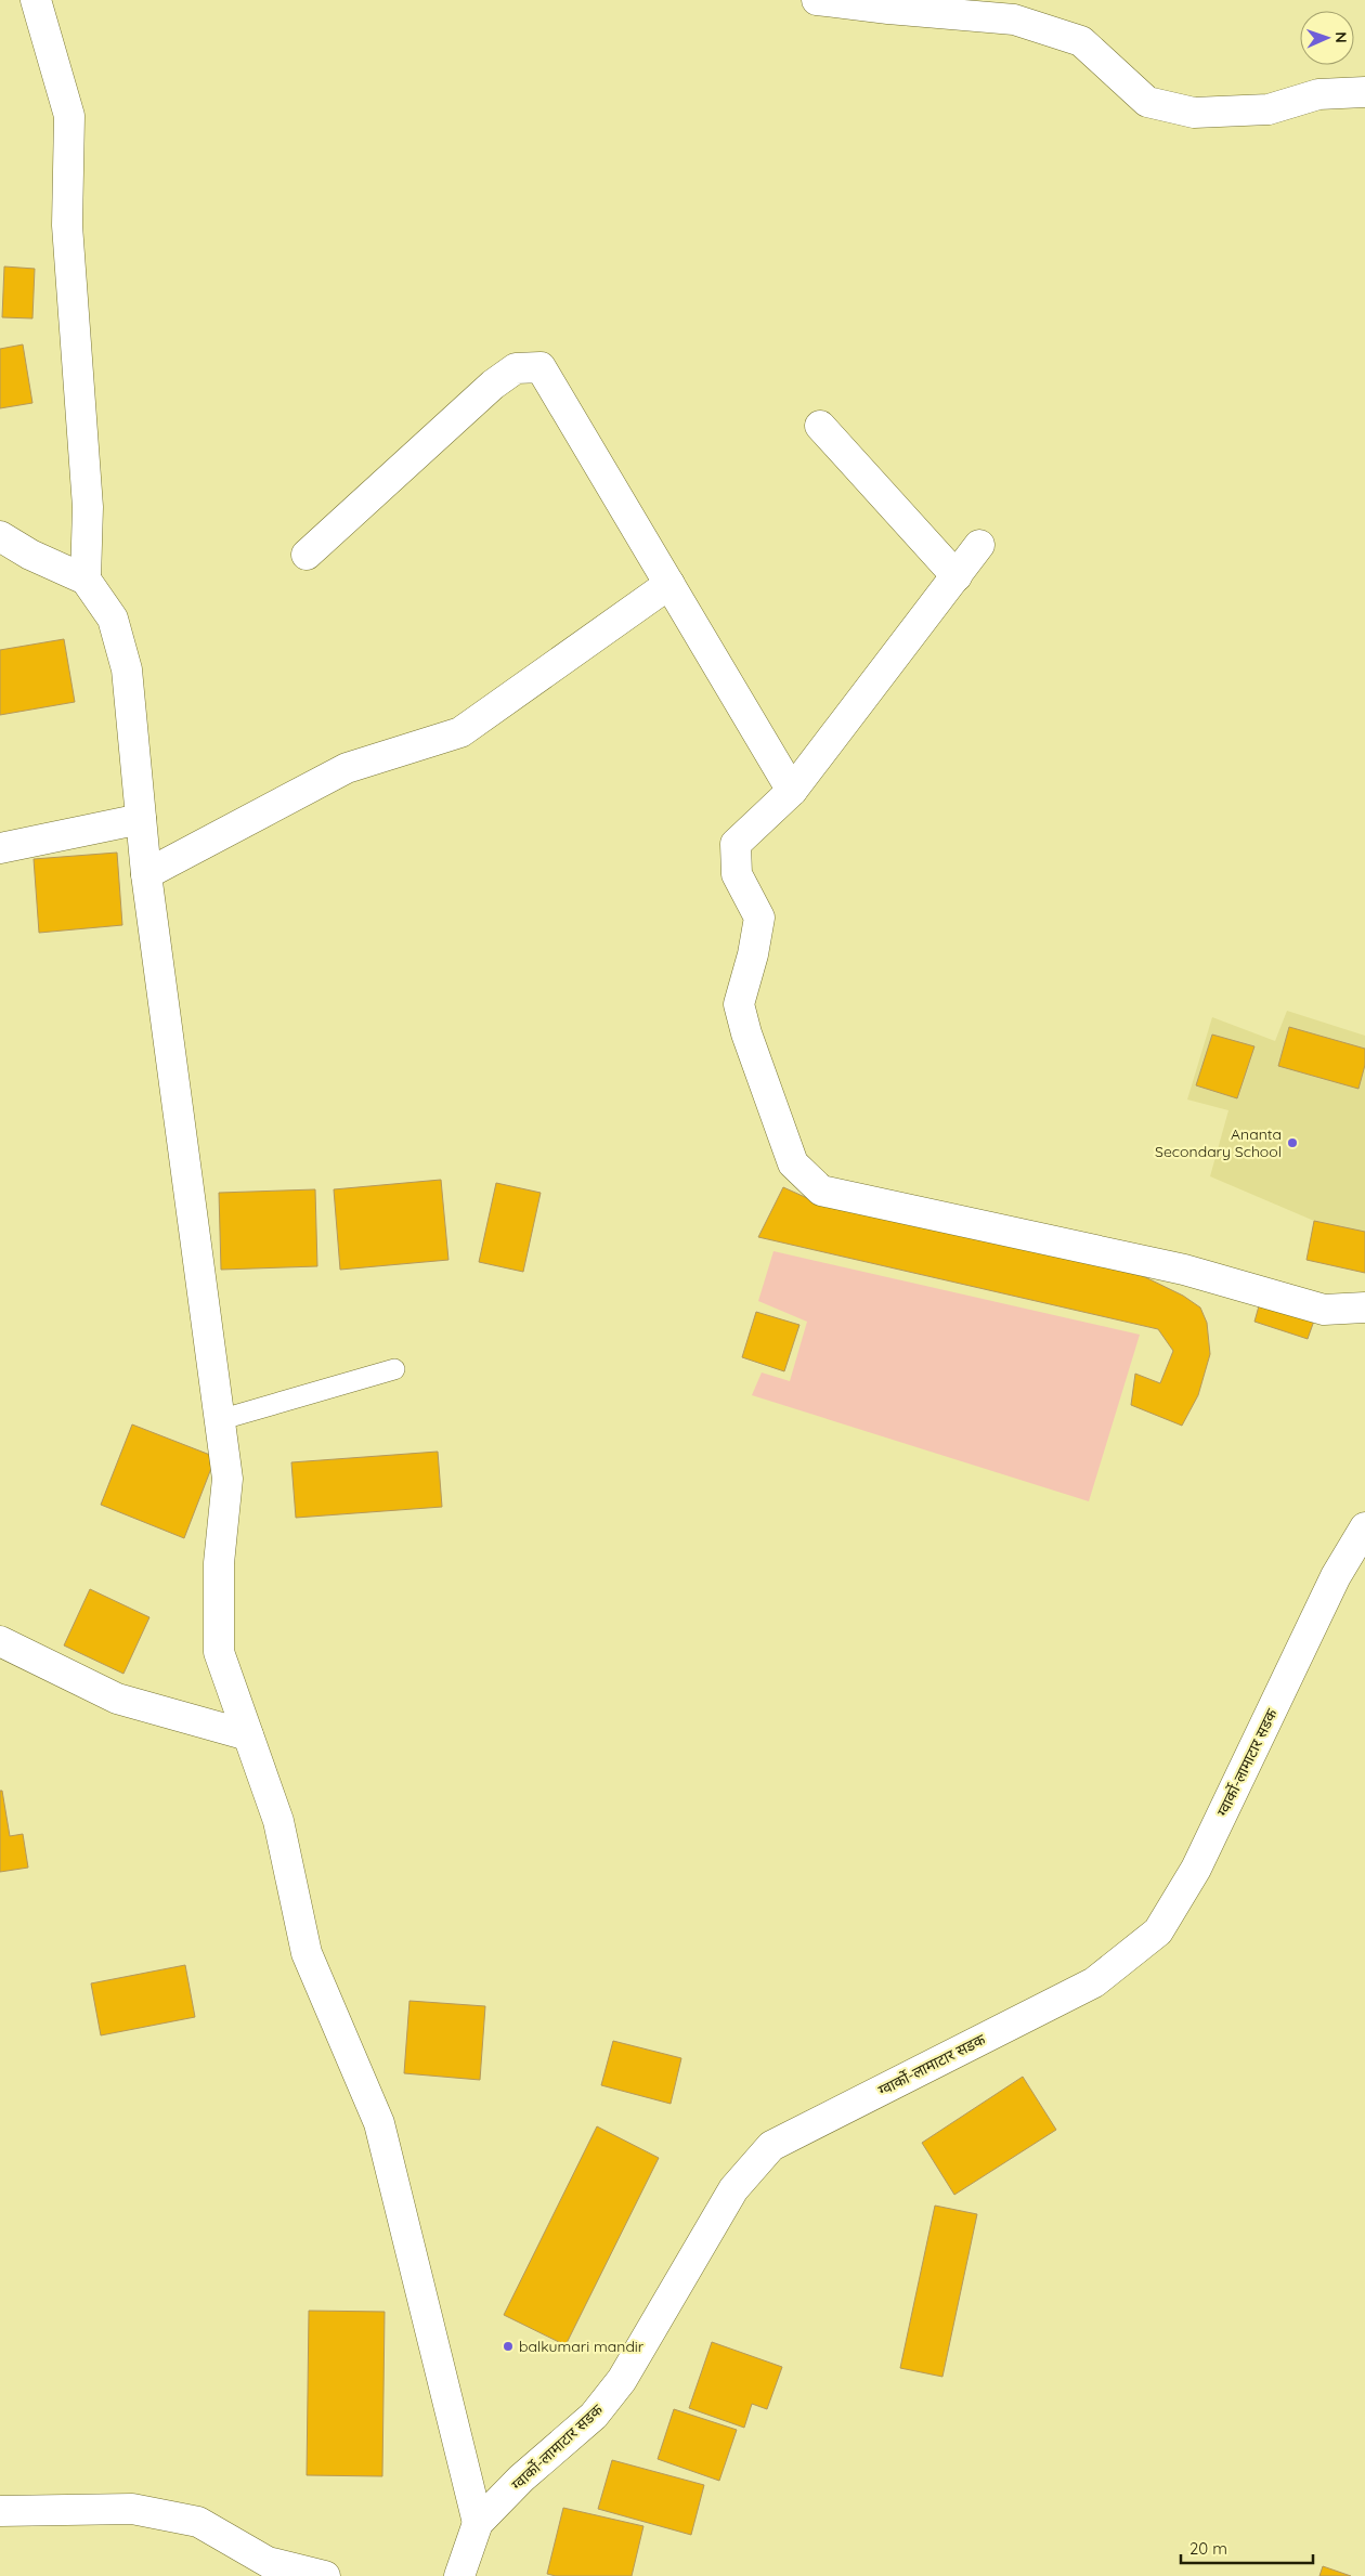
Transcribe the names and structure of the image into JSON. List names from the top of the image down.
{
  "streets": {
    "street": ["ग्वार्को-लामाटार सडक"]
  },
  "places": ["Ananta Secondary School", "balkumari mandir"],
  "scale_bar": "20 m",
  "north": "right"
}
